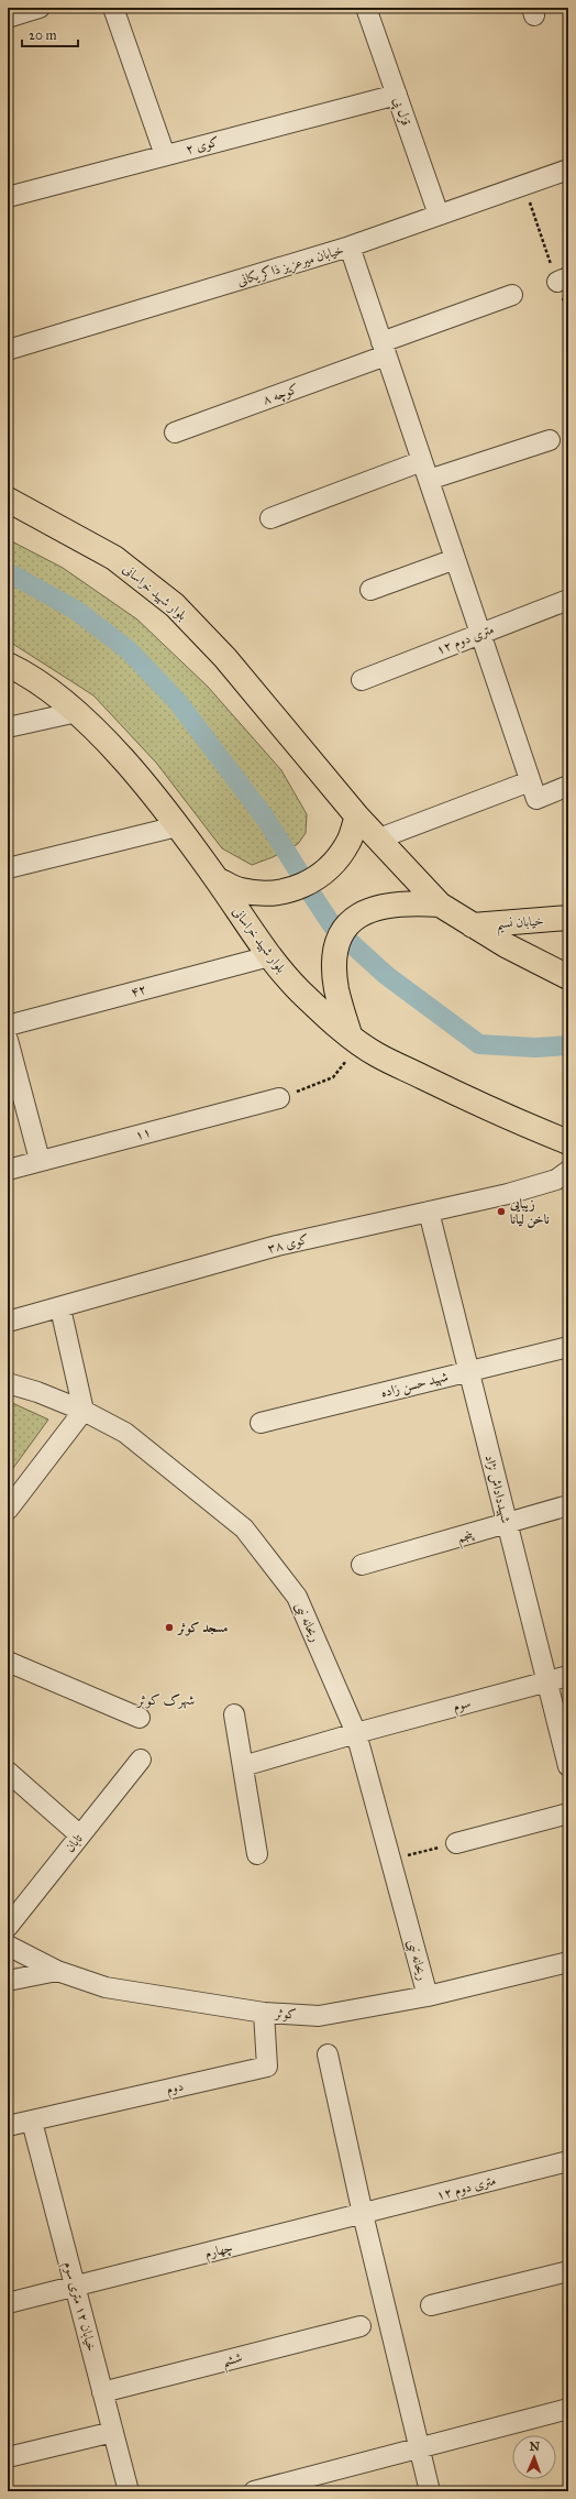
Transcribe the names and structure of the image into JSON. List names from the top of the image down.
{
  "streets": {
    "main road": ["بلوار شهید خراسانی", "خیابان نسیم"],
    "street": [
      "قزل پی",
      "کوی ۲",
      "خیابان میرعزیز ذاکر یکانی",
      "کوچه ۸",
      "۱۲ متری دوم",
      "۴۲",
      "۱۱",
      "کوی ۳۸",
      "شهید حسن زاده",
      "شهیدداداش نژاد",
      "پنجم",
      "ریحانه نبی",
      "سوم",
      "تابان",
      "کوثر",
      "دوم",
      "چهارم",
      "خیابان ۱۲ متری سوم",
      "ششم"
    ]
  },
  "crossings": [
    ["قزل پی", "کوی ۲"],
    ["قزل پی", "خیابان میرعزیز ذاکر یکانی"],
    ["بلوار شهید خراسانی", "خیابان نسیم"],
    ["بلوار شهید خراسانی", "۴۲"],
    ["۱۲ متری دوم", "چهارم"],
    ["کوی ۳۸", "شهیدداداش نژاد"],
    ["شهید حسن زاده", "شهیدداداش نژاد"],
    ["شهیدداداش نژاد", "پنجم"],
    ["شهیدداداش نژاد", "سوم"],
    ["ریحانه نبی", "سوم"],
    ["ریحانه نبی", "کوثر"],
    ["کوثر", "دوم"],
    ["دوم", "خیابان ۱۲ متری سوم"],
    ["چهارم", "خیابان ۱۲ متری سوم"],
    ["خیابان ۱۲ متری سوم", "ششم"]
  ],
  "districts": ["شهرک کوثر"],
  "places": ["زیبایی ناخن لیانا", "مسجد کوثر"],
  "scale_bar": "20 m",
  "north": "top"
}
